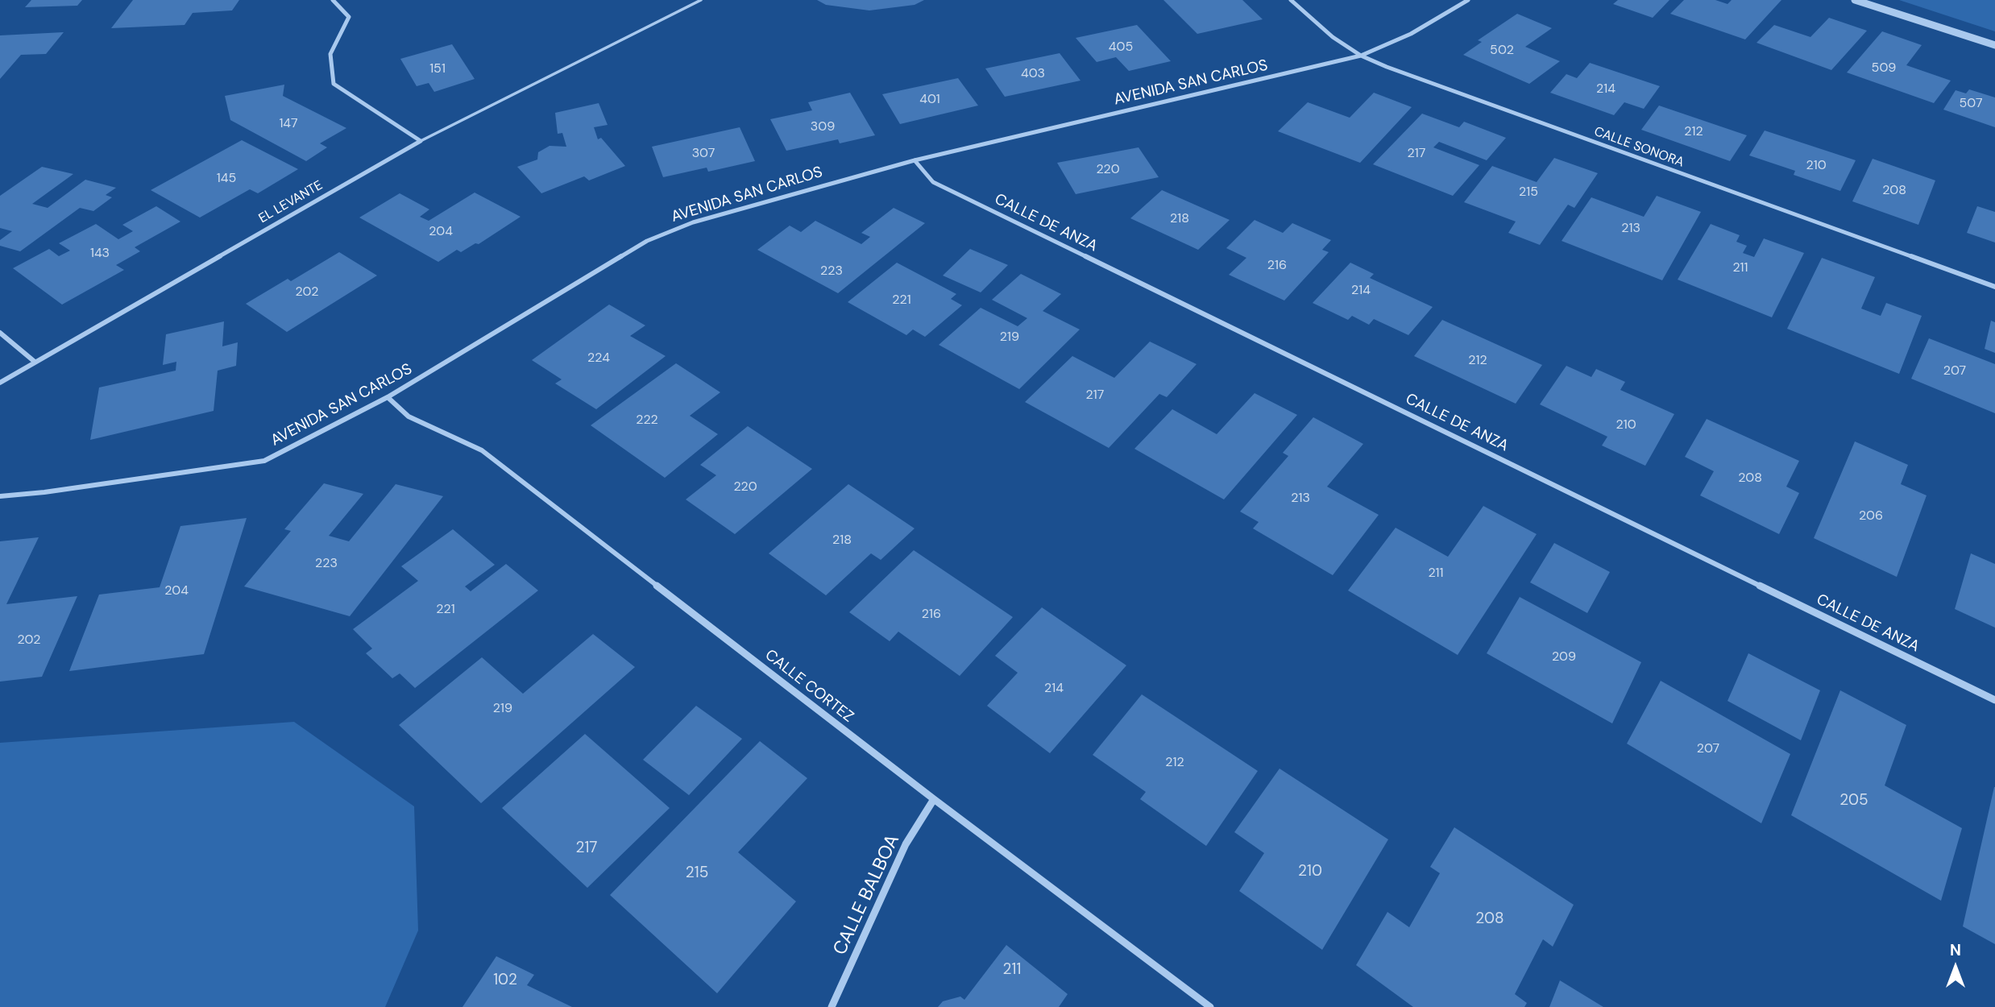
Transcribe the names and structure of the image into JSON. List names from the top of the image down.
{
  "streets": {
    "street": [
      "AVENIDA SAN CARLOS",
      "CALLE SONORA",
      "EL LEVANTE",
      "CALLE DE ANZA",
      "CALLE CORTEZ",
      "CALLE BALBOA"
    ]
  },
  "crossings": [
    ["AVENIDA SAN CARLOS", "CALLE SONORA"],
    ["AVENIDA SAN CARLOS", "CALLE DE ANZA"],
    ["AVENIDA SAN CARLOS", "CALLE CORTEZ"],
    ["CALLE CORTEZ", "CALLE BALBOA"]
  ],
  "house_numbers": [
    "405",
    "502",
    "509",
    "151",
    "403",
    "214",
    "401",
    "507",
    "147",
    "309",
    "212",
    "307",
    "217",
    "210",
    "220",
    "145",
    "208",
    "215",
    "218",
    "213",
    "204",
    "143",
    "216",
    "211",
    "223",
    "214",
    "202",
    "221",
    "219",
    "224",
    "212",
    "207",
    "217",
    "222",
    "210",
    "208",
    "220",
    "213",
    "206",
    "218",
    "223",
    "211",
    "204",
    "221",
    "216",
    "202",
    "209",
    "214",
    "219",
    "207",
    "212",
    "205",
    "217",
    "210",
    "215",
    "208",
    "211",
    "102"
  ],
  "north": "top"
}
